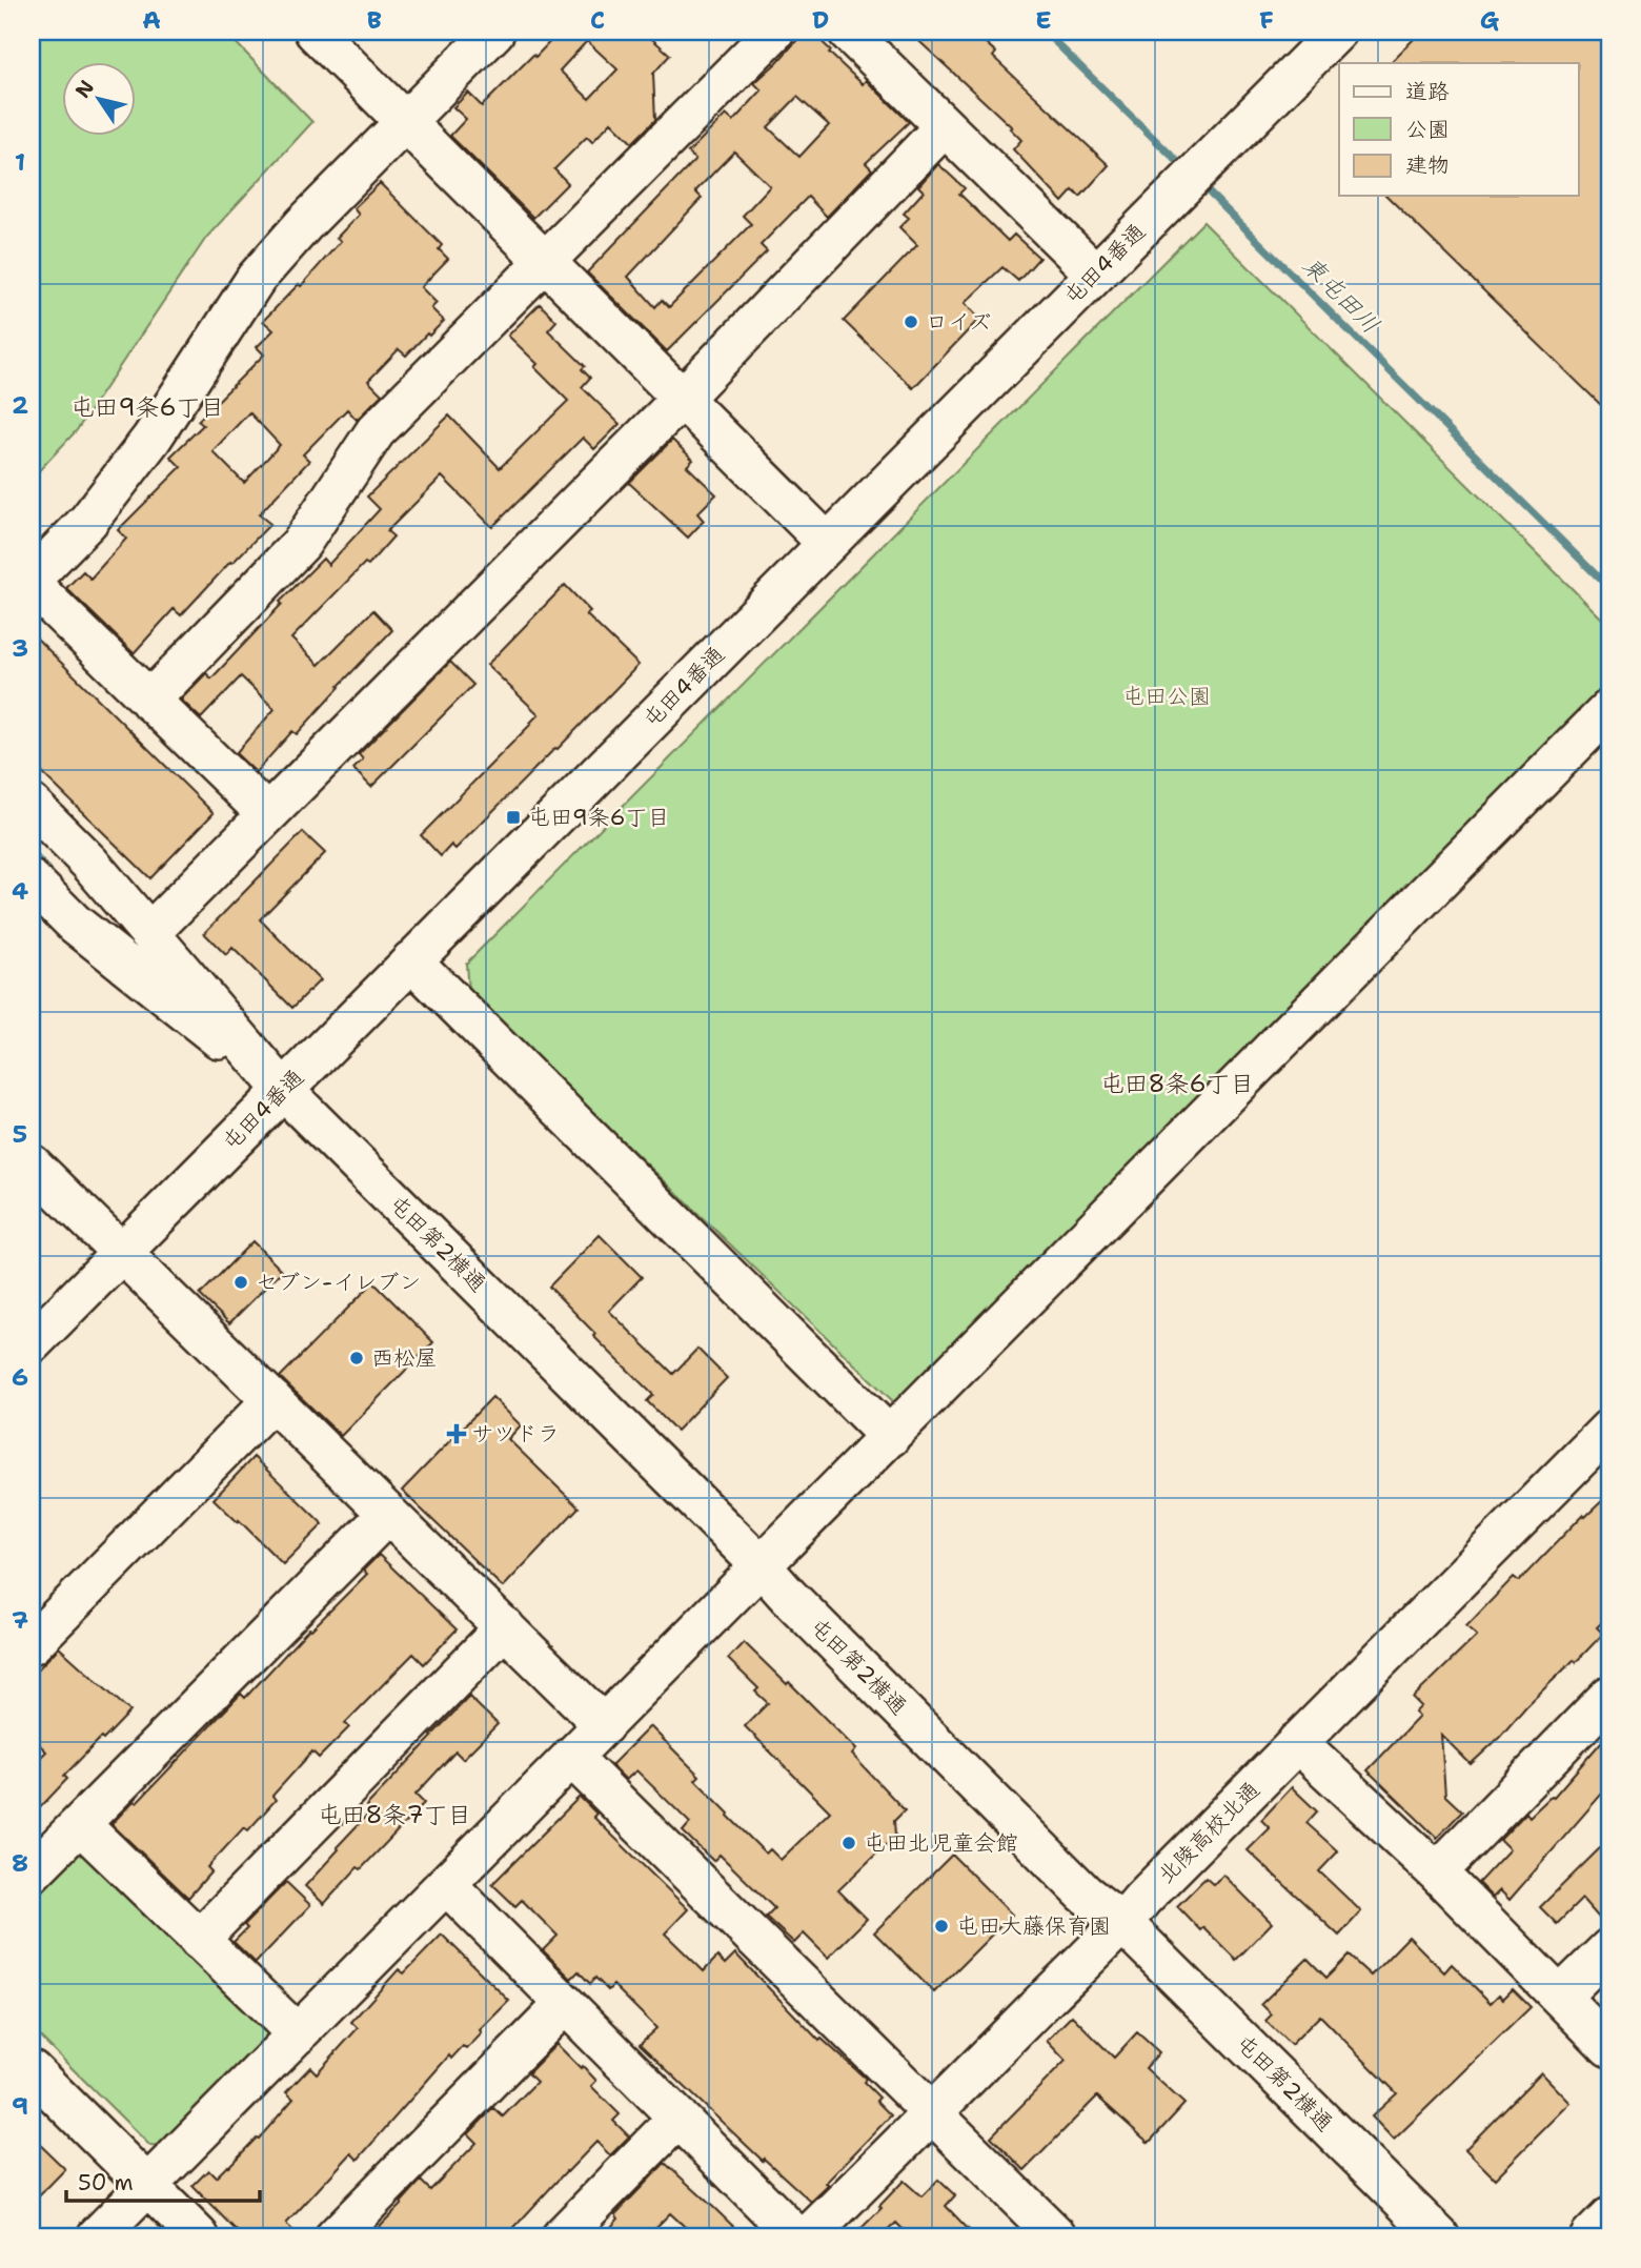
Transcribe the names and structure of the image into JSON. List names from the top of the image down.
{
  "streets": {
    "street": ["屯田4番通", "屯田第2横通", "北陵高校北通"]
  },
  "crossings": [
    ["屯田4番通", "屯田第2横通"],
    ["屯田第2横通", "北陵高校北通"]
  ],
  "districts": ["屯田9条6丁目", "屯田8条6丁目", "屯田8条7丁目"],
  "water": ["東屯田川"],
  "parks": ["屯田公園"],
  "places": {
    "other": [
      "ロイズ",
      "セブン-イレブン",
      "西松屋",
      "屯田北児童会館",
      "屯田大藤保育園"
    ],
    "transit": ["屯田9条6丁目"],
    "health": ["サツドラ"]
  },
  "legend": ["道路", "公園", "建物"],
  "scale_bar": "50 m",
  "north": "top left",
  "grid": {
    "columns": [
      "A",
      "B",
      "C",
      "D",
      "E",
      "F",
      "G"
    ],
    "rows": [
      "1",
      "2",
      "3",
      "4",
      "5",
      "6",
      "7",
      "8",
      "9"
    ]
  }
}
